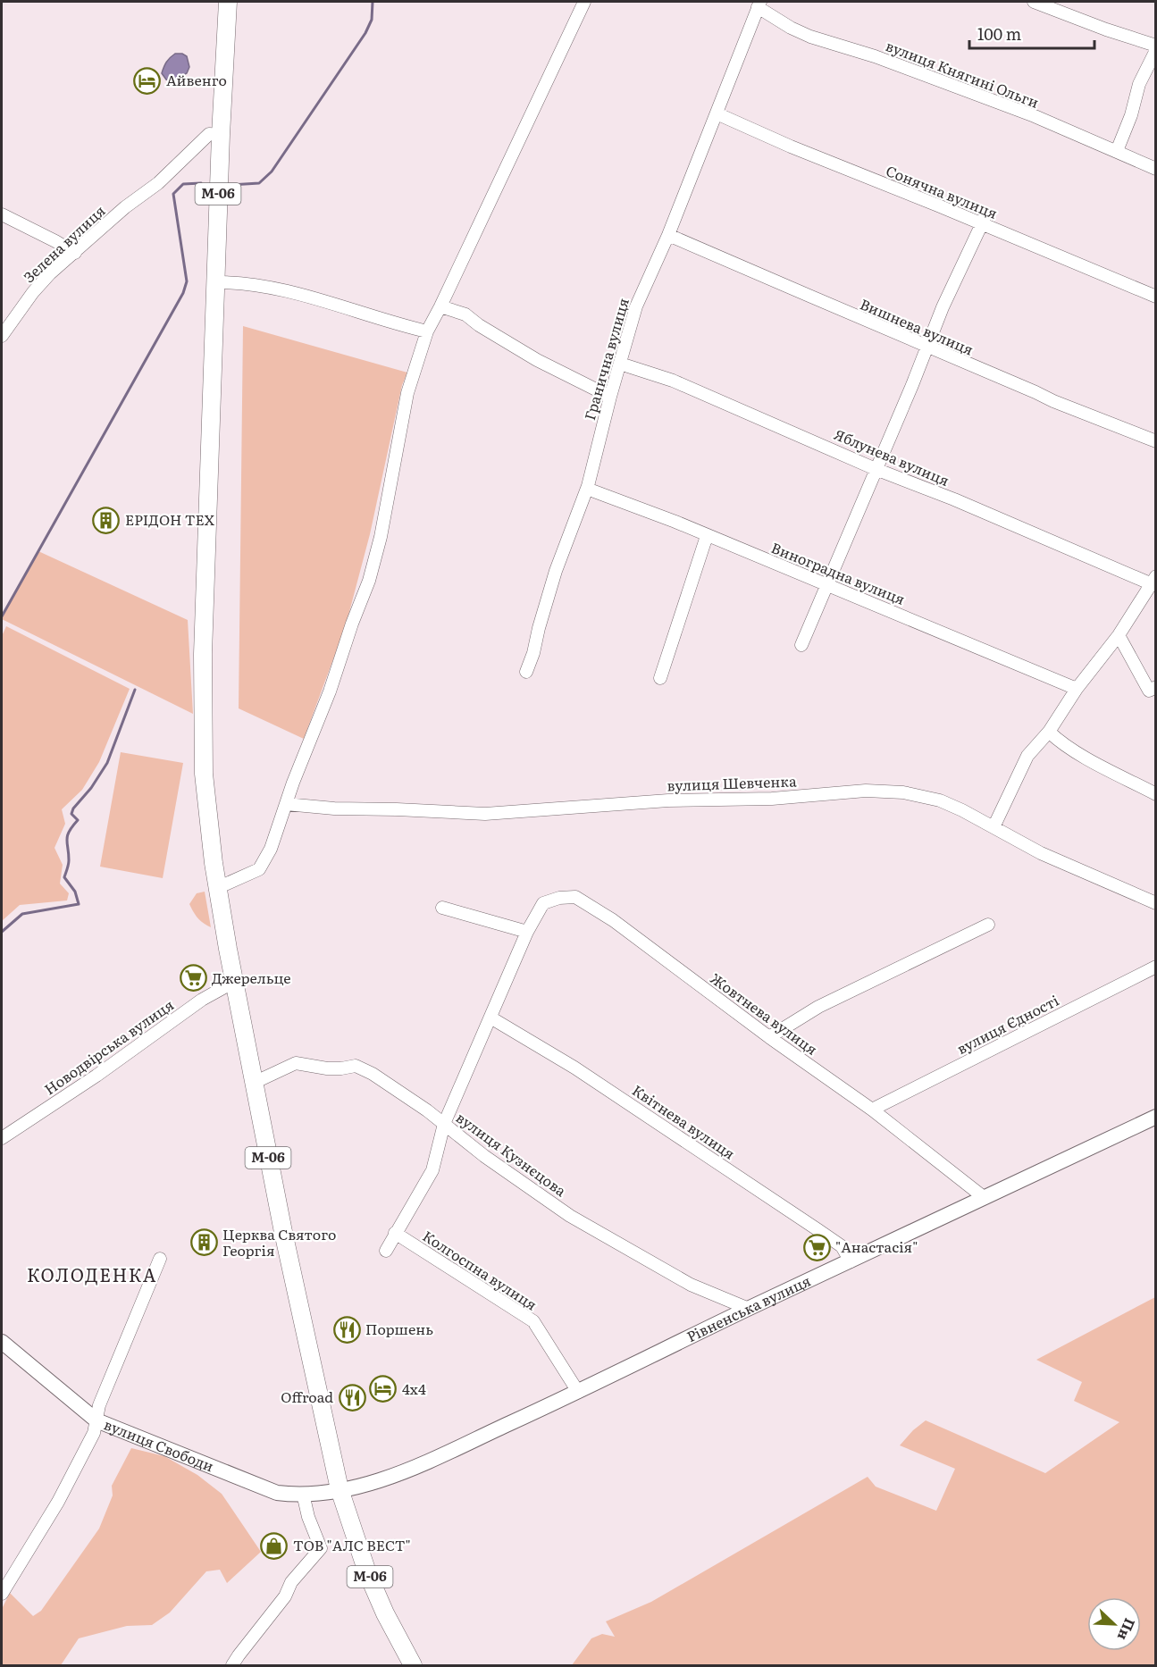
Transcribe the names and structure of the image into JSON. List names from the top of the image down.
{
  "streets": {
    "highway": ["М-06"],
    "main road": ["Рівненська вулиця", "вулиця Свободи"],
    "street": [
      "вулиця Княгині Ольги",
      "Сонячна вулиця",
      "Зелена вулиця",
      "Вишнева вулиця",
      "Гранична вулиця",
      "Яблунева вулиця",
      "Виноградна вулиця",
      "вулиця Шевченка",
      "Жовтнева вулиця",
      "вулиця Єдності",
      "Новодвірська вулиця",
      "Квітнева вулиця",
      "вулиця Кузнєцова",
      "Колгоспна вулиця"
    ]
  },
  "crossings": [
    ["вулиця Княгині Ольги", "Гранична вулиця"],
    ["Сонячна вулиця", "Гранична вулиця"],
    ["М-06", "Зелена вулиця"],
    ["М-06", "Новодвірська вулиця"],
    ["М-06", "вулиця Кузнєцова"],
    ["М-06", "Рівненська вулиця"],
    ["М-06", "вулиця Свободи"],
    ["Вишнева вулиця", "Гранична вулиця"],
    ["Гранична вулиця", "Яблунева вулиця"],
    ["Гранична вулиця", "Виноградна вулиця"],
    ["Жовтнева вулиця", "вулиця Єдності"],
    ["Жовтнева вулиця", "Квітнева вулиця"],
    ["Жовтнева вулиця", "вулиця Кузнєцова"],
    ["Жовтнева вулиця", "Колгоспна вулиця"],
    ["Жовтнева вулиця", "Рівненська вулиця"],
    ["Квітнева вулиця", "Рівненська вулиця"],
    ["вулиця Кузнєцова", "Рівненська вулиця"],
    ["Колгоспна вулиця", "Рівненська вулиця"],
    ["Рівненська вулиця", "вулиця Свободи"]
  ],
  "districts": ["КОЛОДЕНКА"],
  "places": {
    "hotel": ["Айвенго", "4x4"],
    "building": ["ЕРІДОН ТЕХ", "Церква Святого Георгія"],
    "supermarket": ["Джерельце", "\"Анастасія\""],
    "restaurant": ["Поршень", "Offroad"],
    "shop": ["ТОВ \"АЛС ВЕСТ\""]
  },
  "scale_bar": "100 m",
  "north": "bottom right"
}
